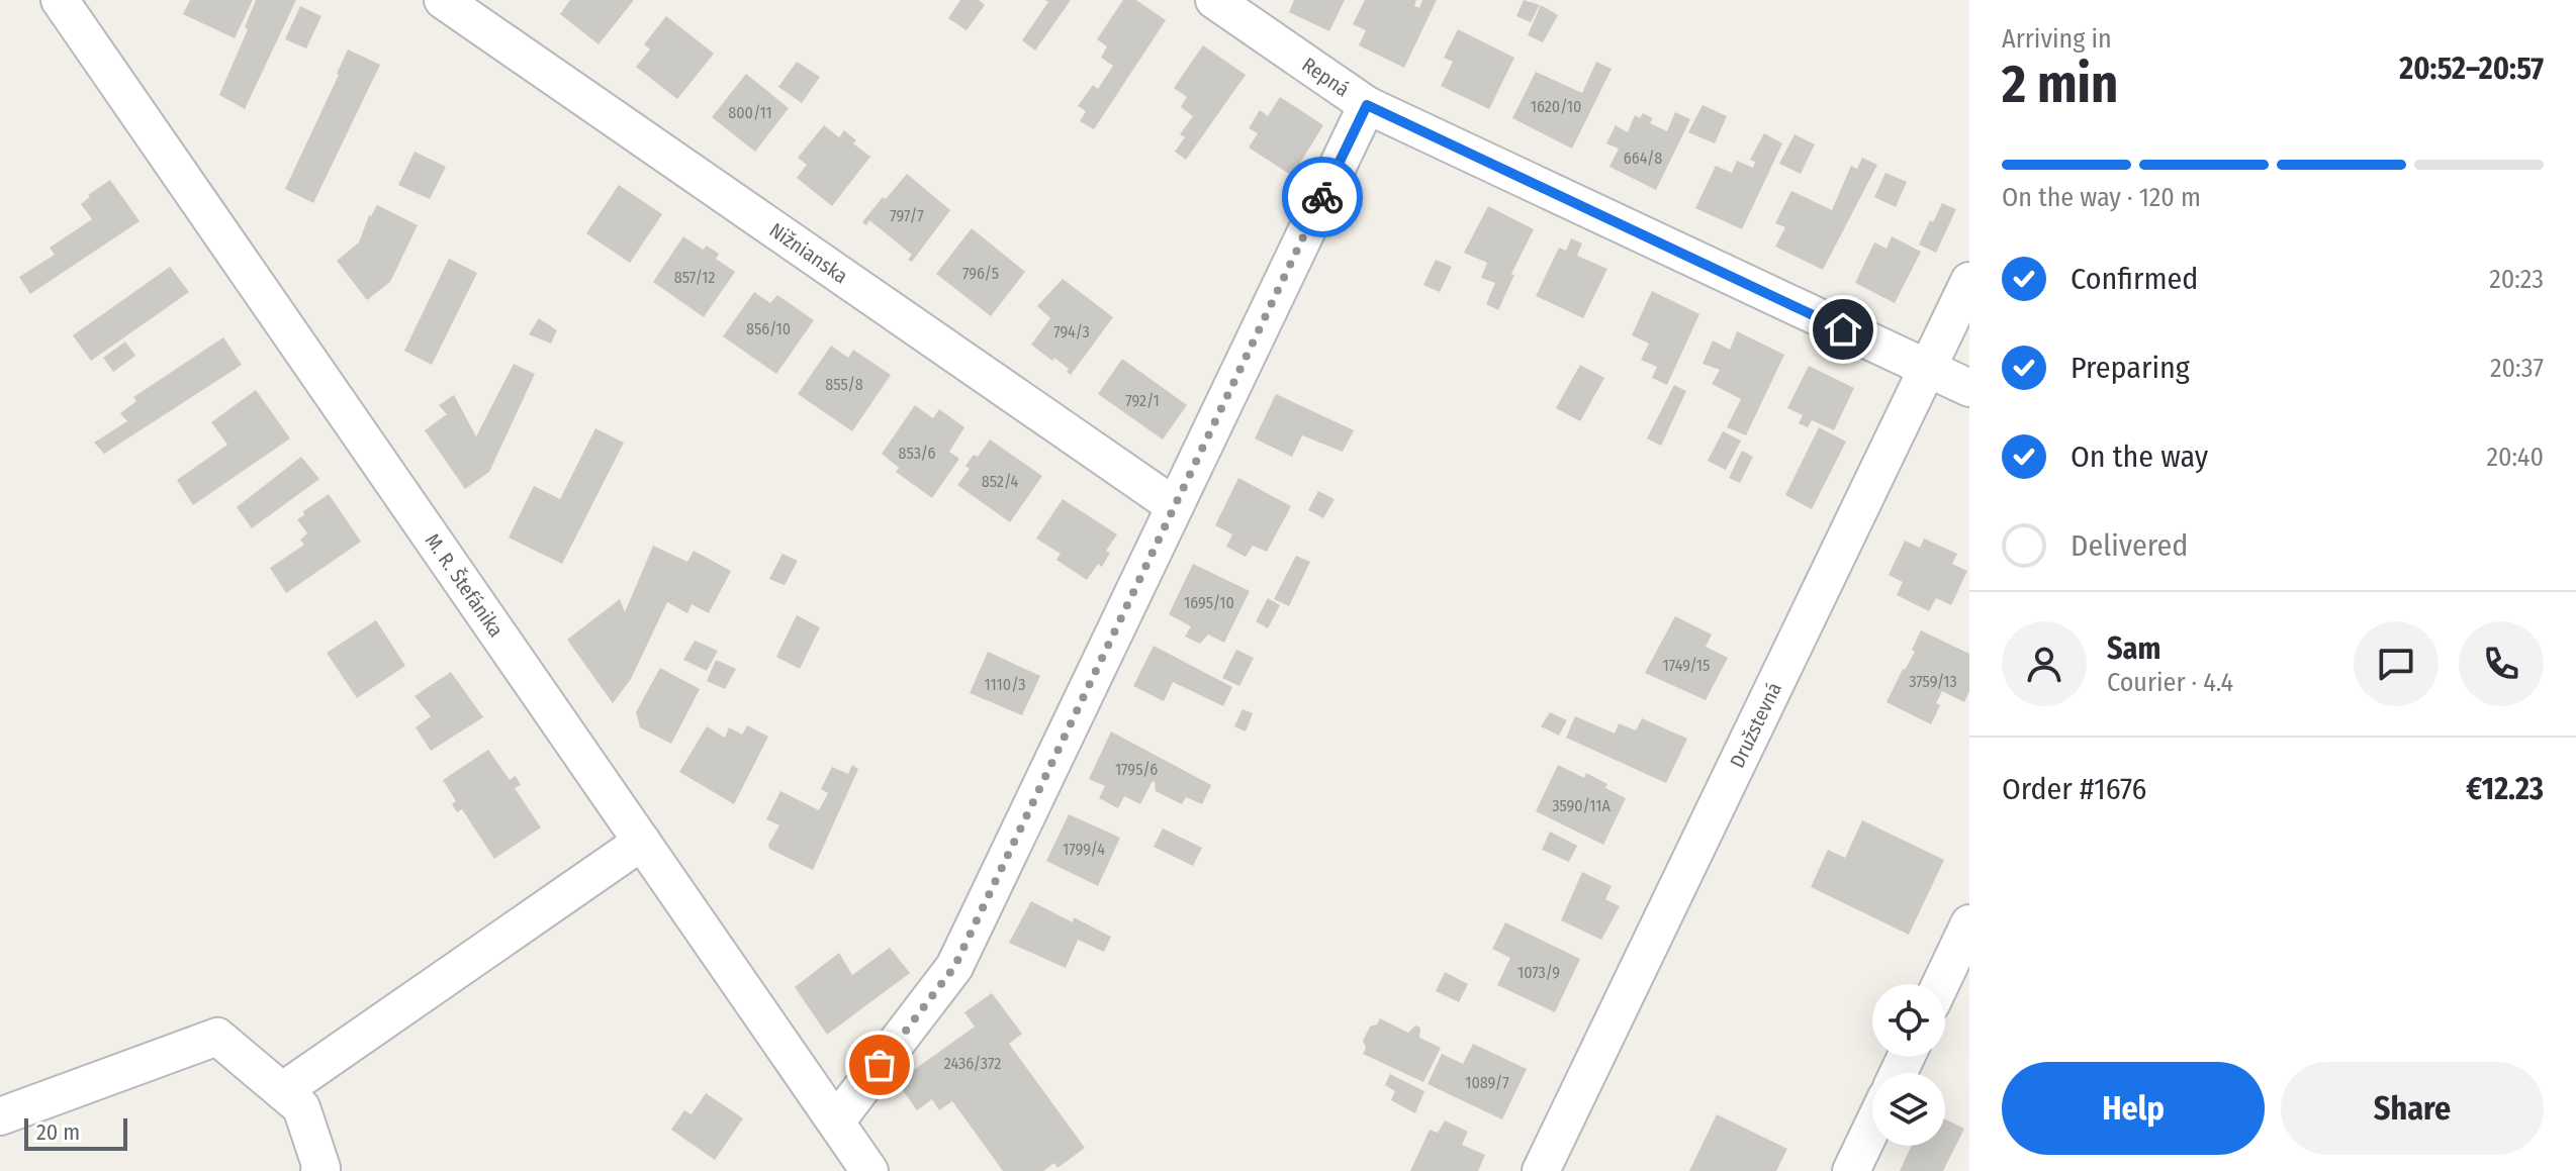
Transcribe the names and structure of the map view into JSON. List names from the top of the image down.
{
  "streets": {
    "street": [
      "Repná",
      "Nižnianska",
      "M. R. Štefánika",
      "Družstevná"
    ]
  },
  "crossings": [
    ["Repná", "Družstevná"]
  ],
  "house_numbers": [
    "1620/10",
    "800/11",
    "664/8",
    "797/7",
    "796/5",
    "857/12",
    "856/10",
    "794/3",
    "855/8",
    "792/1",
    "853/6",
    "852/4",
    "1695/10",
    "1749/15",
    "3759/13",
    "1110/3",
    "1795/6",
    "3590/11A",
    "1799/4",
    "1073/9",
    "2436/372",
    "1089/7"
  ],
  "scale_bar": "20 m",
  "page": {
    "heading": ["2 min", "Arriving in", "20:52–20:57"],
    "panel": [
      "Sam",
      "Courier · 4.4",
      "Order #1676",
      "€12.23"
    ],
    "bar": "On the way · 120 m",
    "list": [
      ["Confirmed", "20:23"],
      ["Preparing", "20:37"],
      ["On the way", "20:40"],
      "Delivered"
    ],
    "buttons": ["Help", "Share"],
    "scale": "20 m"
  }
}
